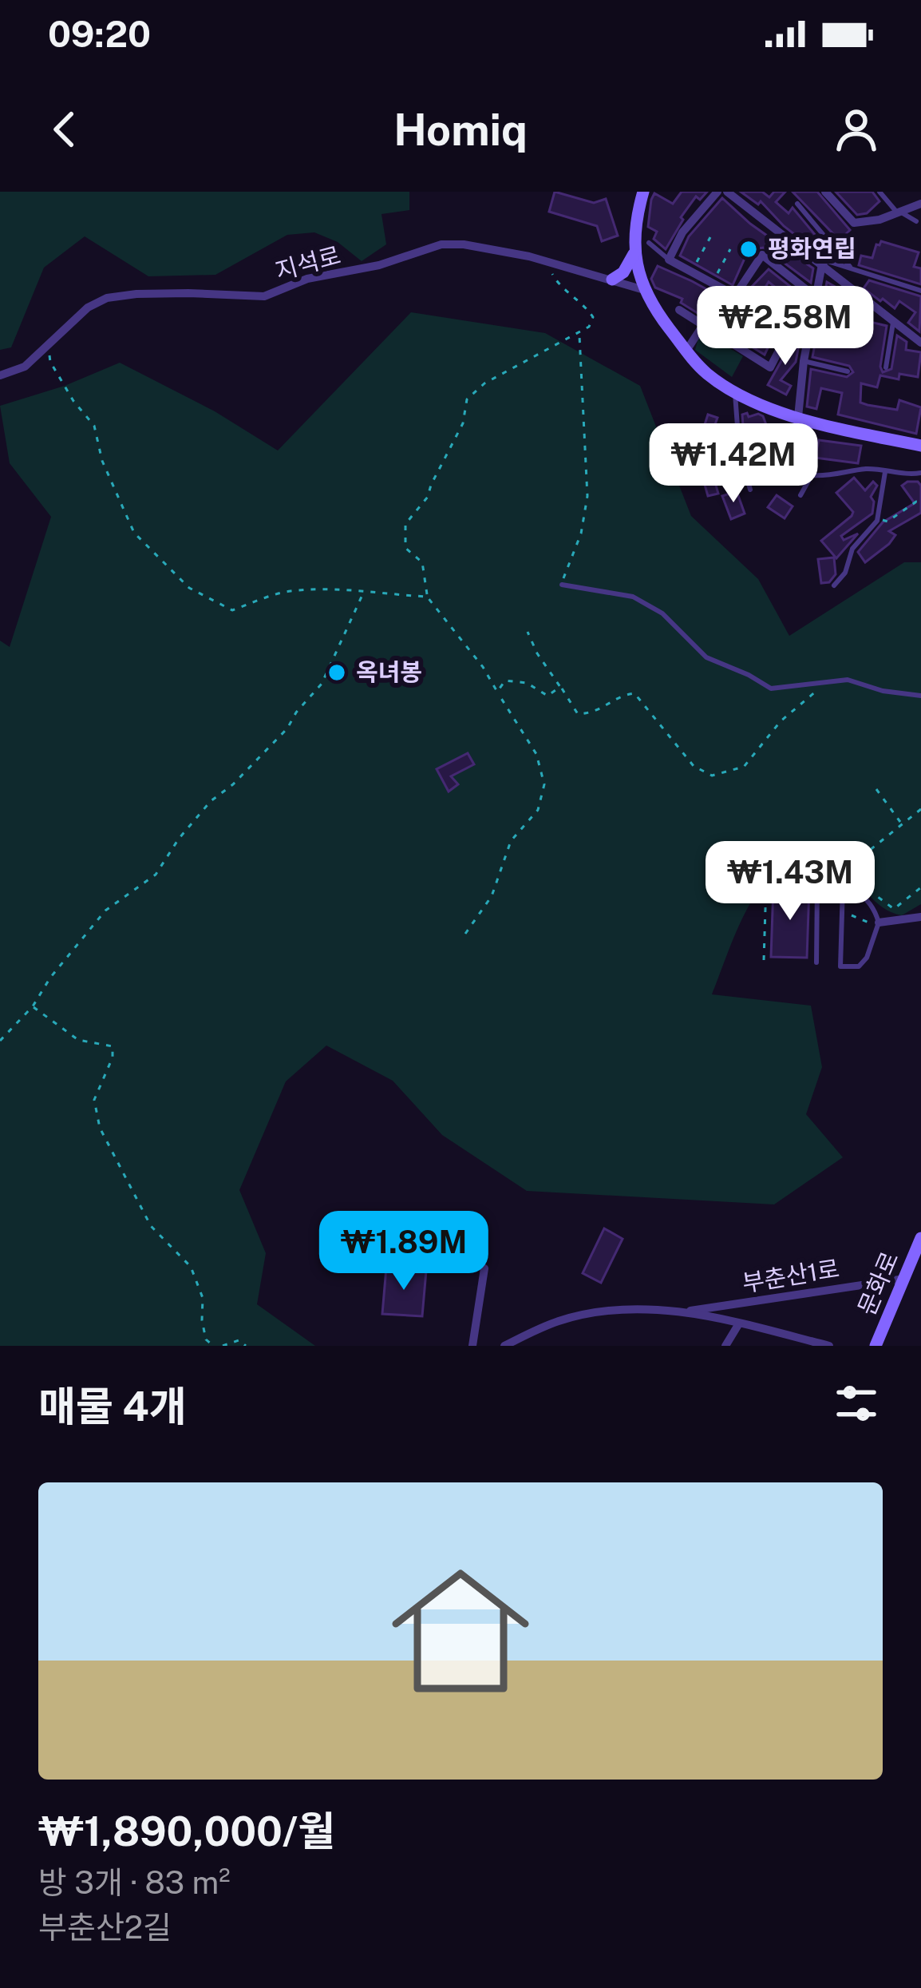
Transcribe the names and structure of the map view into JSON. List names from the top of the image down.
{
  "streets": {
    "street": ["지석로", "부춘산1로", "문화로"]
  },
  "crossings": [
    ["부춘산1로", "문화로"]
  ],
  "places": ["평화연립", "옥녀봉"],
  "page": {
    "status": "09:20",
    "header": "Homiq",
    "price": [
      "₩2.58M",
      "₩1.42M",
      "₩1.43M",
      "₩1.89M"
    ],
    "heading": "매물 4개",
    "list": [
      {
        "name": "₩1,890,000/월",
        "note": "방 3개 · 83 m² · 부춘산2길"
      }
    ]
  }
}
